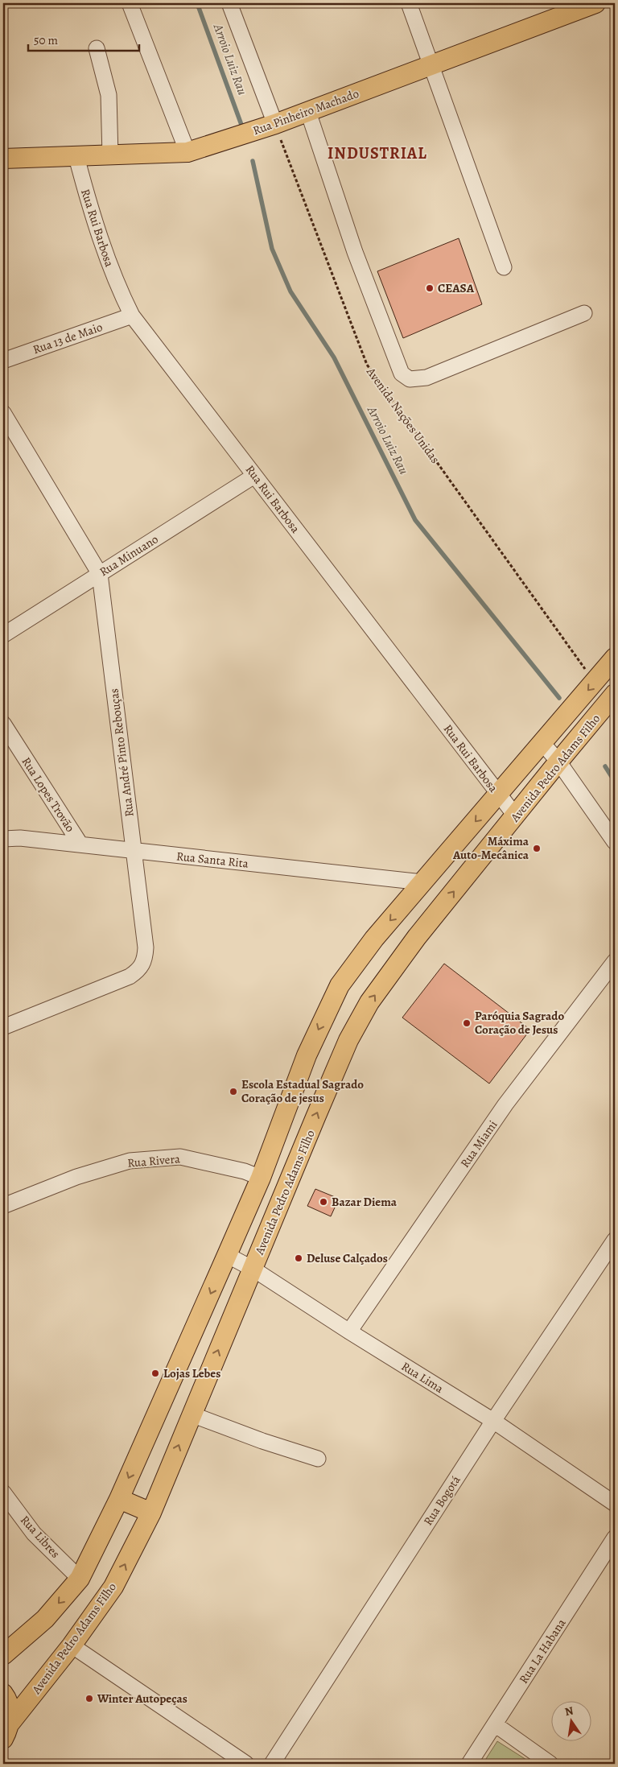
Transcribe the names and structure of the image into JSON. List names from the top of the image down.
{
  "streets": {
    "main road": ["Rua Pinheiro Machado", "Avenida Pedro Adams Filho"],
    "street": [
      "Rua Rui Barbosa",
      "Rua 13 de Maio",
      "Rua Minuano",
      "Rua André Pinto Rebouças",
      "Rua Lopes Trovão",
      "Rua Santa Rita",
      "Rua Miami",
      "Rua Rivera",
      "Rua Lima",
      "Rua Bogotá",
      "Rua Libres",
      "Rua La Habana"
    ],
    "path": ["Avenida Nações Unidas"]
  },
  "crossings": [
    ["Rua Pinheiro Machado", "Rua Rui Barbosa"],
    ["Rua Pinheiro Machado", "Avenida Nações Unidas"],
    ["Rua Rui Barbosa", "Rua 13 de Maio"],
    ["Rua Rui Barbosa", "Rua Minuano"],
    ["Rua Rui Barbosa", "Avenida Pedro Adams Filho"],
    ["Avenida Nações Unidas", "Avenida Pedro Adams Filho"],
    ["Rua Minuano", "Rua André Pinto Rebouças"],
    ["Rua André Pinto Rebouças", "Rua Santa Rita"],
    ["Avenida Pedro Adams Filho", "Rua Santa Rita"],
    ["Avenida Pedro Adams Filho", "Rua Rivera"],
    ["Avenida Pedro Adams Filho", "Rua Lima"],
    ["Avenida Pedro Adams Filho", "Rua Libres"],
    ["Rua Lopes Trovão", "Rua Santa Rita"],
    ["Rua Miami", "Rua Lima"],
    ["Rua Lima", "Rua Bogotá"]
  ],
  "districts": ["INDUSTRIAL"],
  "water": ["Arroio Luiz Rau"],
  "places": [
    "CEASA",
    "Máxima Auto-Mecânica",
    "Paróquia Sagrado Coração de Jesus",
    "Escola Estadual Sagrado Coração de jesus",
    "Bazar Diema",
    "Deluse Calçados",
    "Lojas Lebes",
    "Winter Autopeças"
  ],
  "scale_bar": "50 m",
  "north": "top"
}
